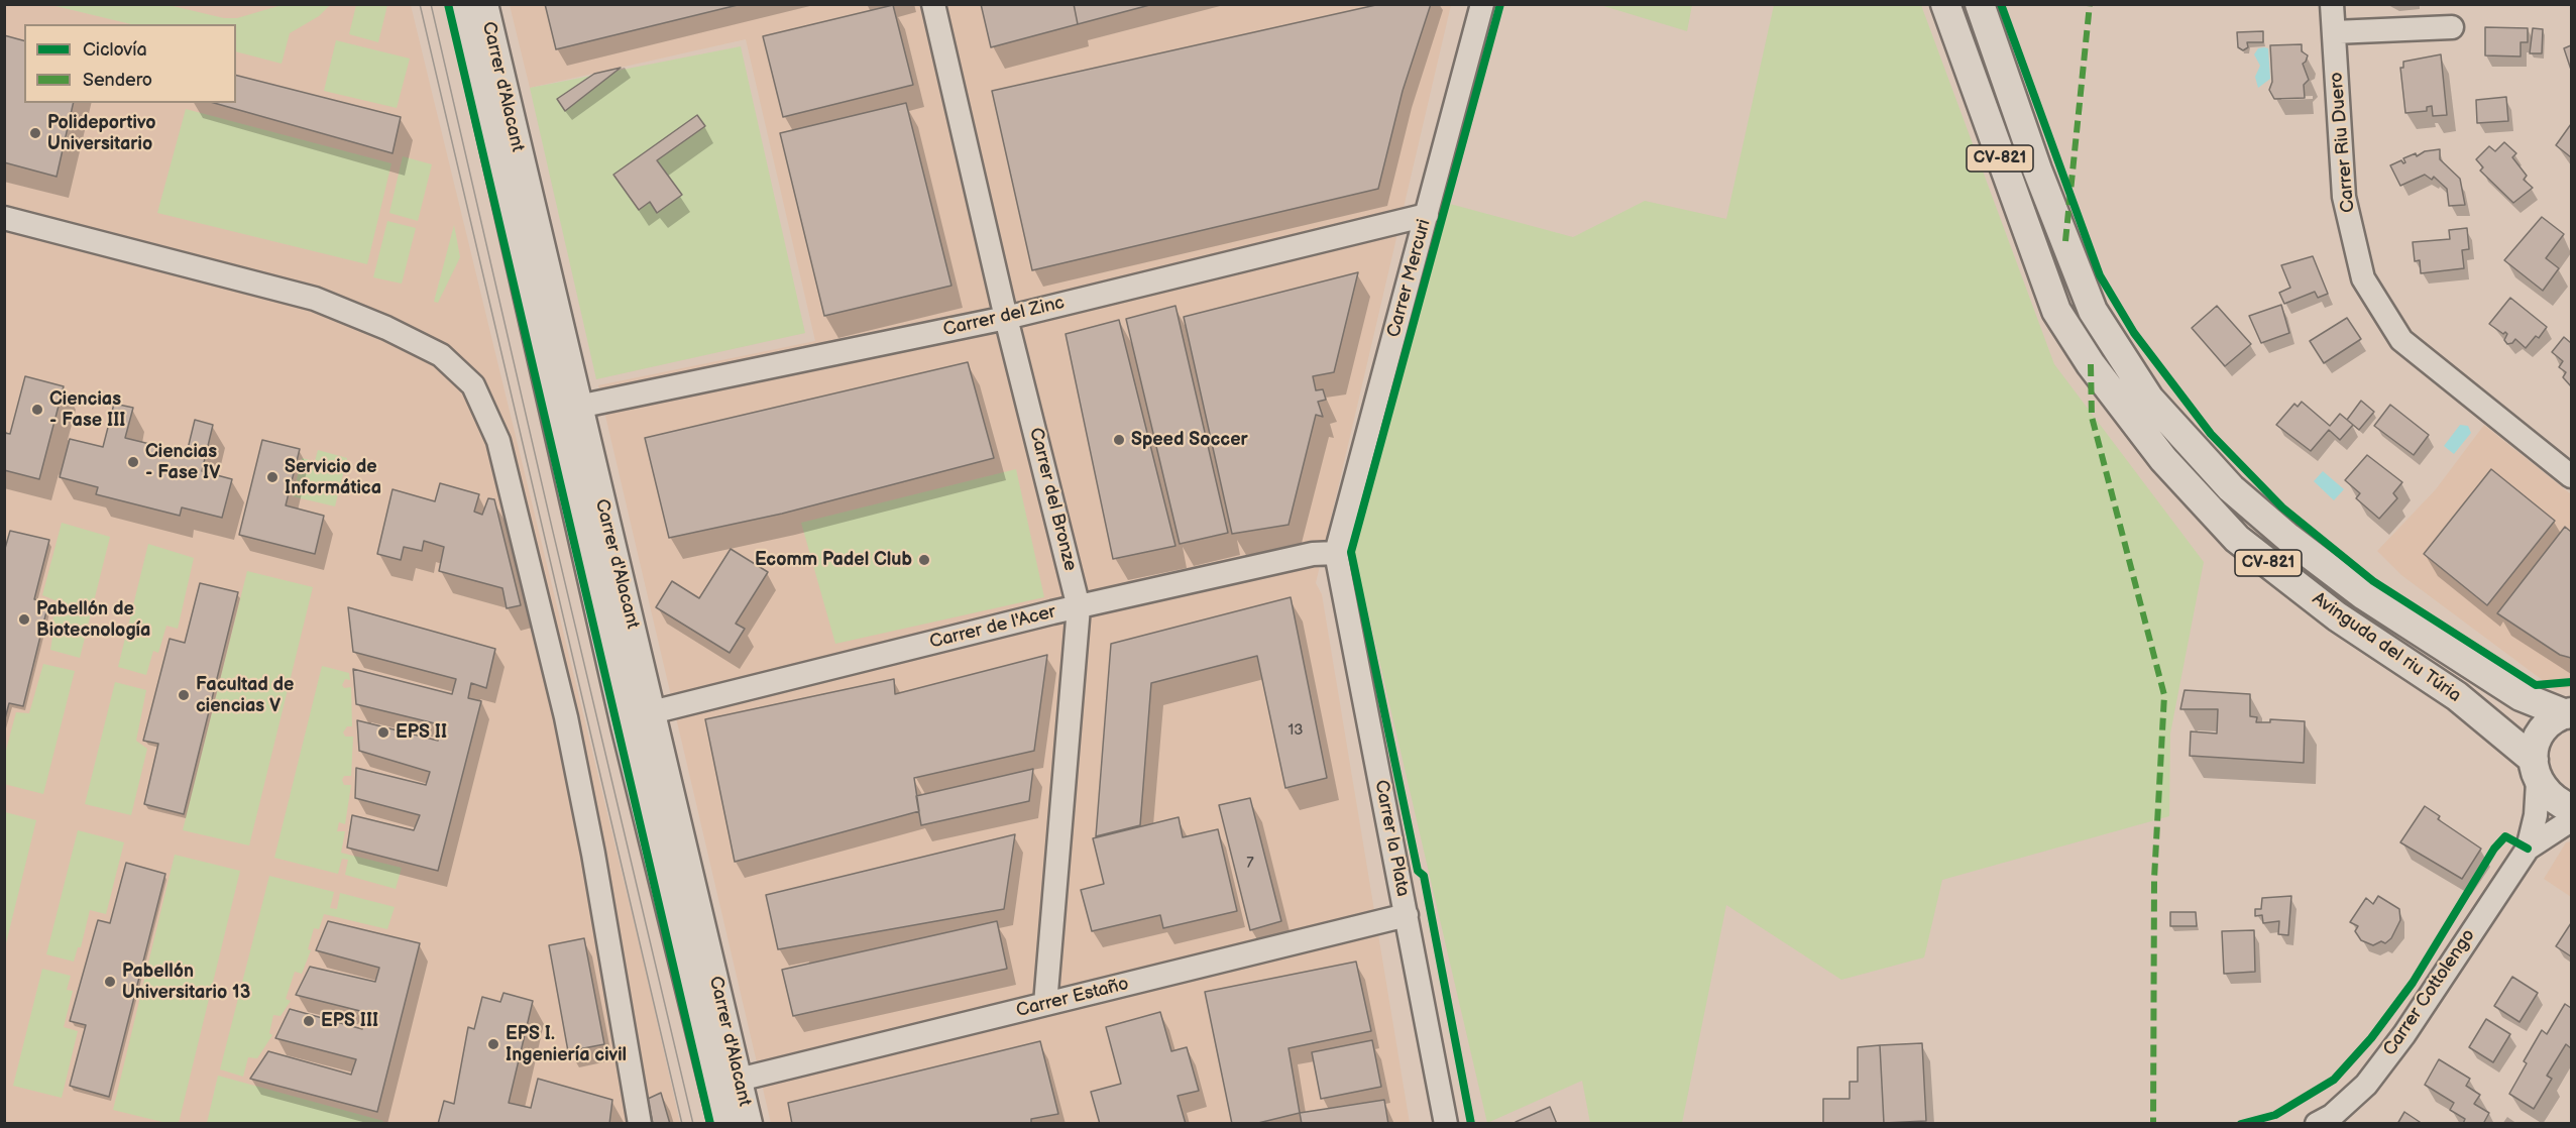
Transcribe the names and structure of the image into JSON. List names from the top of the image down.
{
  "streets": {
    "main road": ["Carrer d'Alacant", "CV-821", "Avinguda del riu Túria"],
    "street": [
      "Carrer Riu Duero",
      "Carrer Mercuri",
      "Carrer del Zinc",
      "Carrer del Bronze",
      "Carrer de l'Acer",
      "Carrer la Plata",
      "Carrer Cottolengo",
      "Carrer Estaño"
    ]
  },
  "crossings": [
    ["Carrer d'Alacant", "Carrer del Zinc"],
    ["Carrer d'Alacant", "Carrer de l'Acer"],
    ["Carrer d'Alacant", "Carrer Estaño"],
    ["CV-821", "Avinguda del riu Túria"],
    ["CV-821", "Carrer Cottolengo"],
    ["Carrer Mercuri", "Carrer del Zinc"],
    ["Carrer Mercuri", "Carrer de l'Acer"],
    ["Carrer Mercuri", "Carrer la Plata"],
    ["Carrer del Zinc", "Carrer del Bronze"],
    ["Carrer del Bronze", "Carrer de l'Acer"],
    ["Carrer del Bronze", "Carrer Estaño"],
    ["Carrer de l'Acer", "Carrer la Plata"],
    ["Avinguda del riu Túria", "Carrer Cottolengo"],
    ["Carrer la Plata", "Carrer Estaño"]
  ],
  "places": [
    "Polideportivo Universitario",
    "Ciencias - Fase III",
    "Speed Soccer",
    "Ciencias - Fase IV",
    "Servicio de Informática",
    "Ecomm Padel Club",
    "Pabellón de Biotecnología",
    "Facultad de ciencias V",
    "EPS II",
    "Pabellón Universitario 13",
    "EPS III",
    "EPS I. Ingeniería civil"
  ],
  "house_numbers": ["13", "7"],
  "legend": ["Ciclovía", "Sendero"]
}
